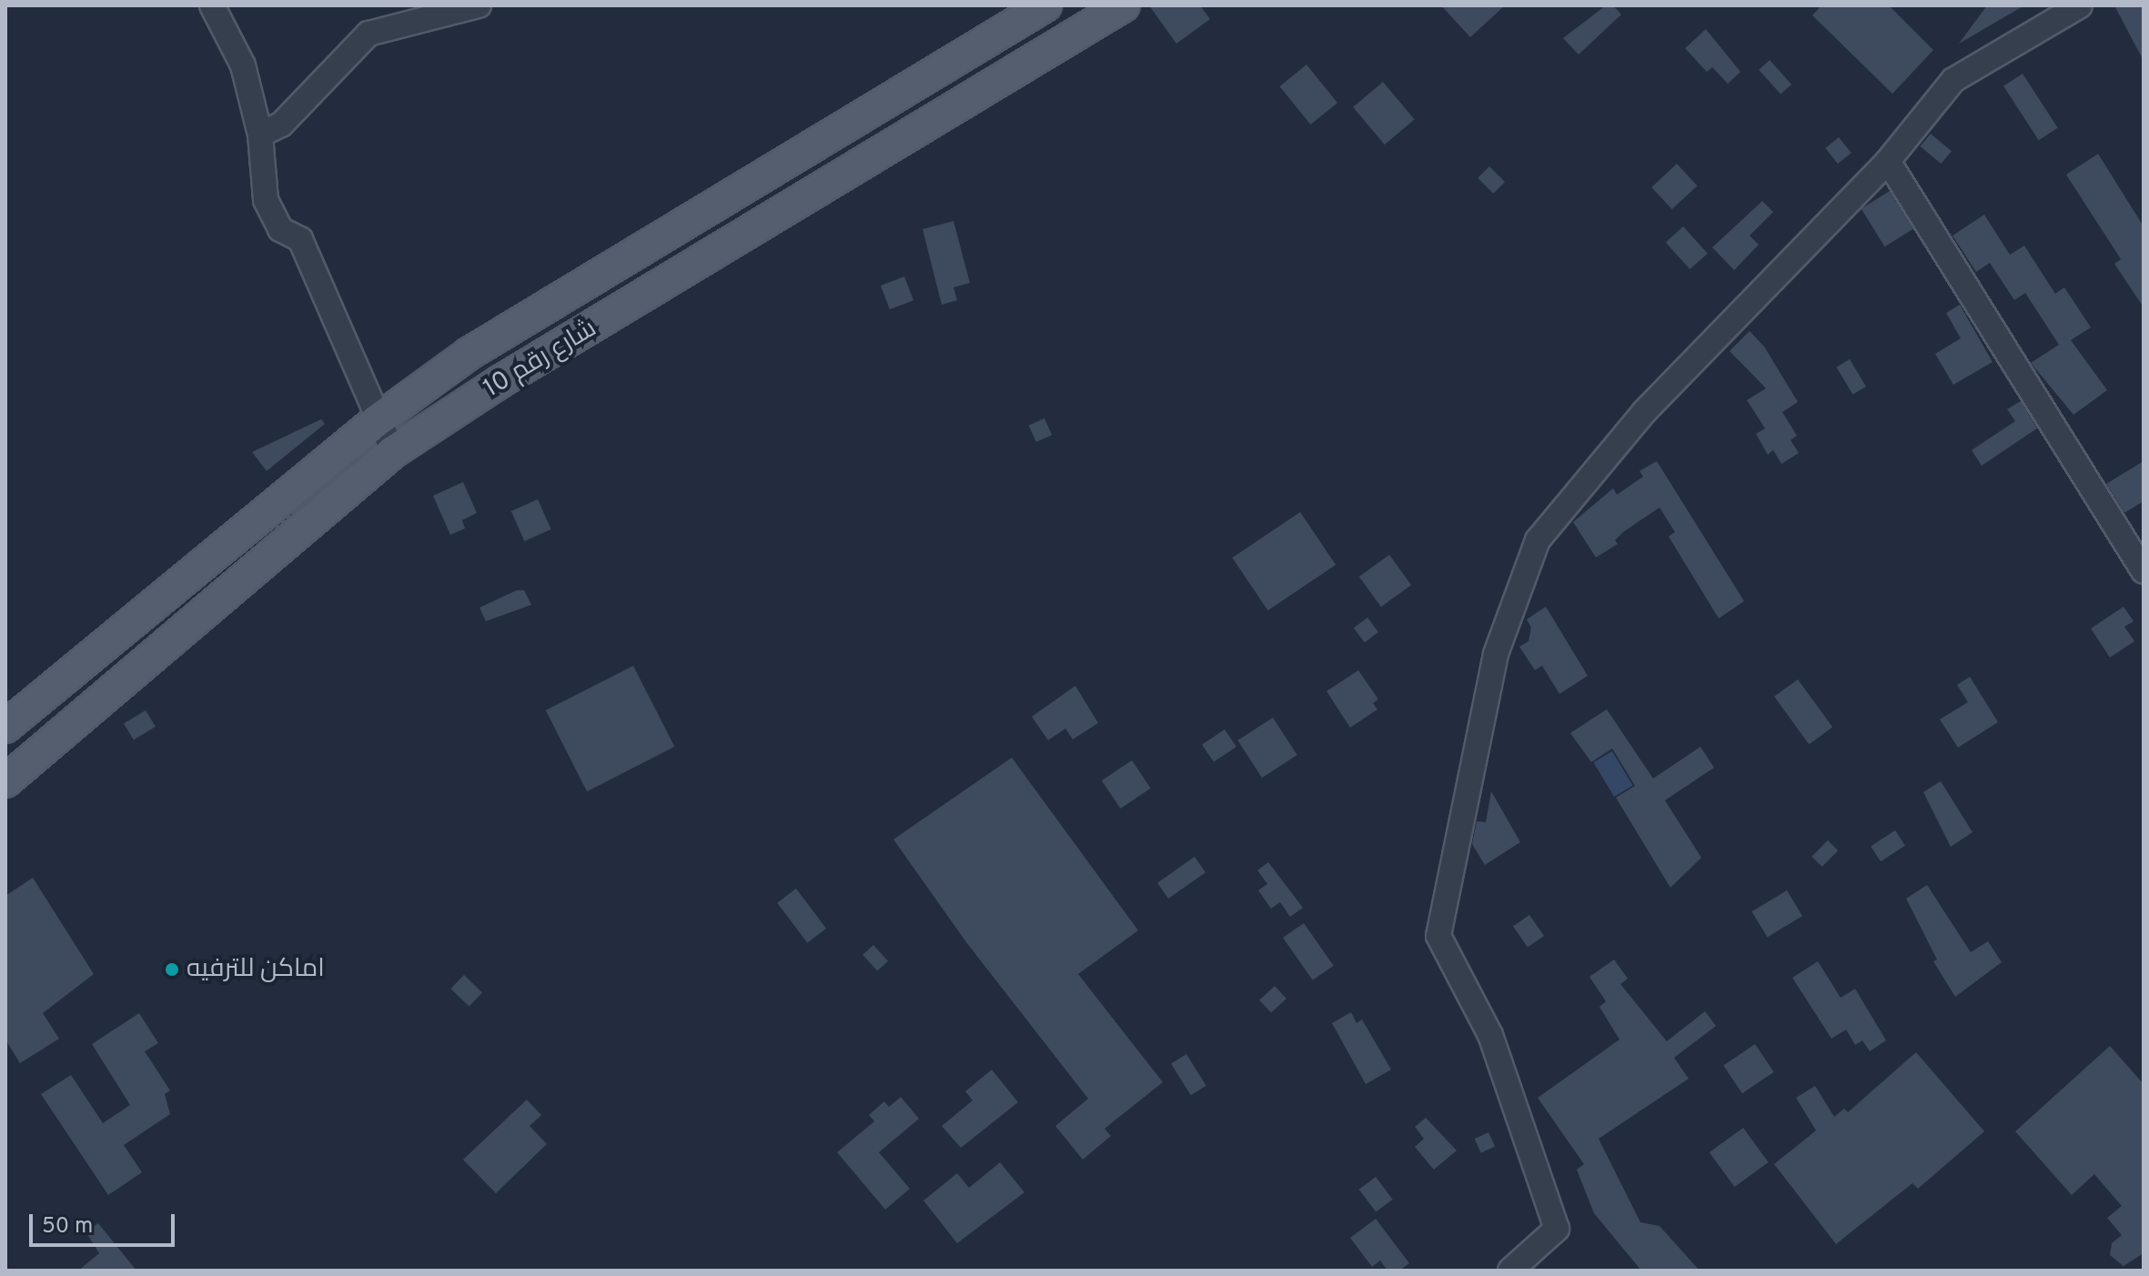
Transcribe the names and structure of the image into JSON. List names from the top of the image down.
{
  "streets": {
    "main road": ["شارع رقم 10"]
  },
  "places": ["اماكن للترفيه"],
  "scale_bar": "50 m"
}
